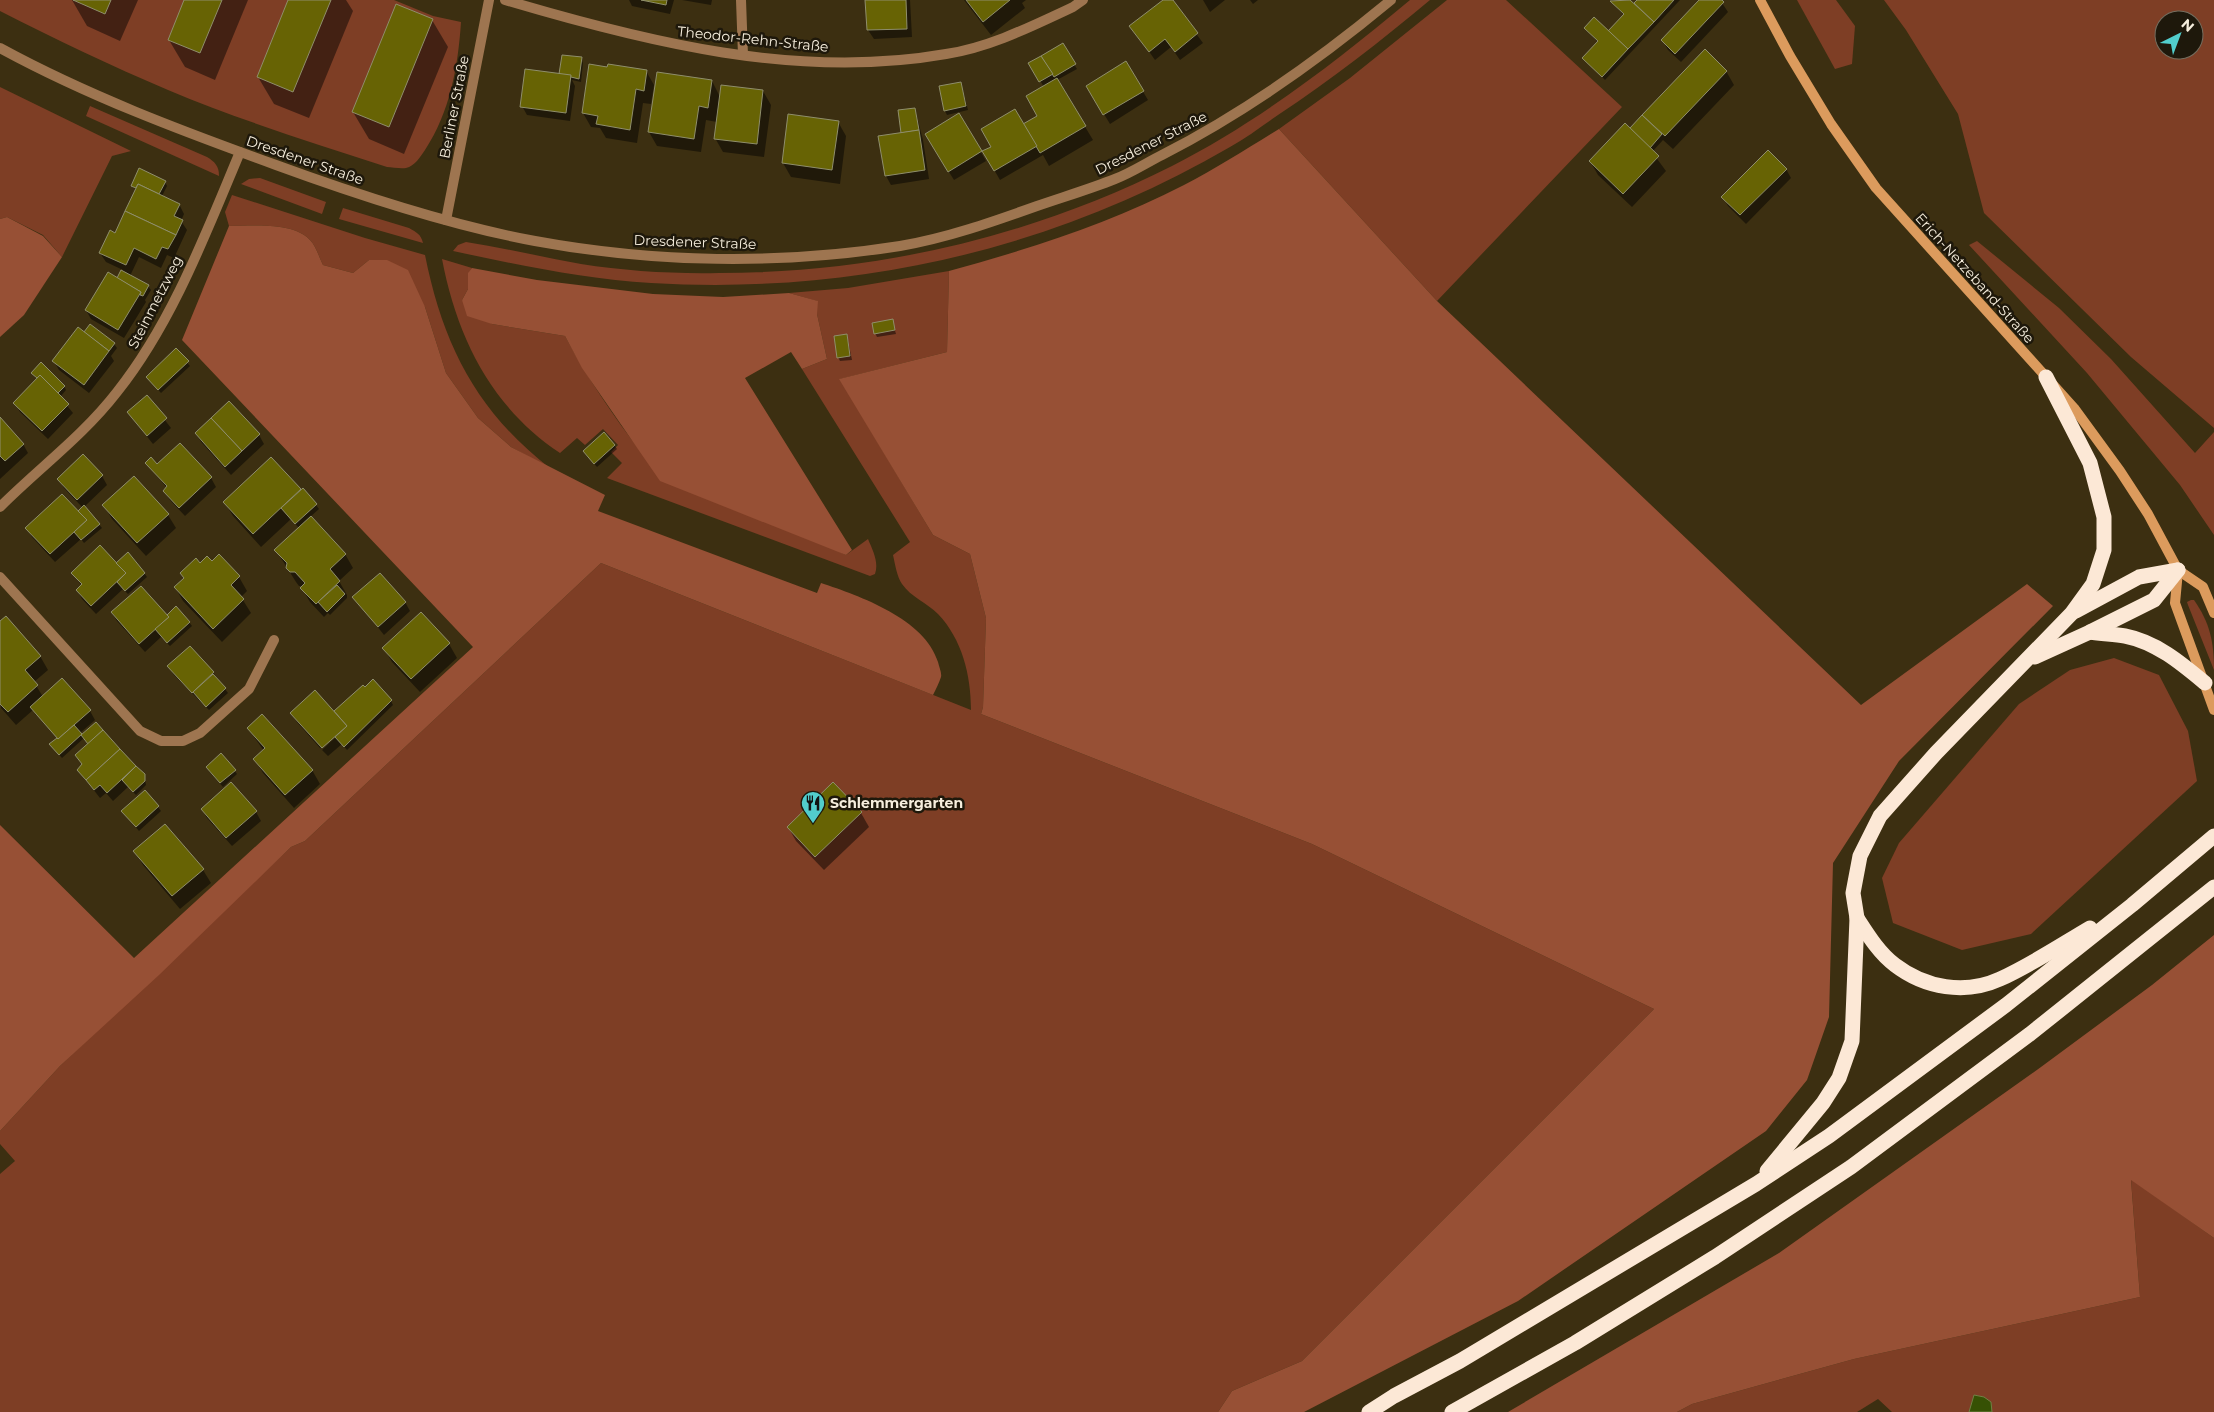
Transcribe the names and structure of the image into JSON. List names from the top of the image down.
{
  "streets": {
    "street": [
      "Theodor-Rehn-Straße",
      "Berliner Straße",
      "Dresdener Straße",
      "Erich-Netzeband-Straße",
      "Steinmetzweg"
    ]
  },
  "crossings": [
    ["Berliner Straße", "Dresdener Straße"],
    ["Dresdener Straße", "Steinmetzweg"]
  ],
  "places": {
    "restaurant": ["Schlemmergarten"]
  },
  "north": "top right"
}
